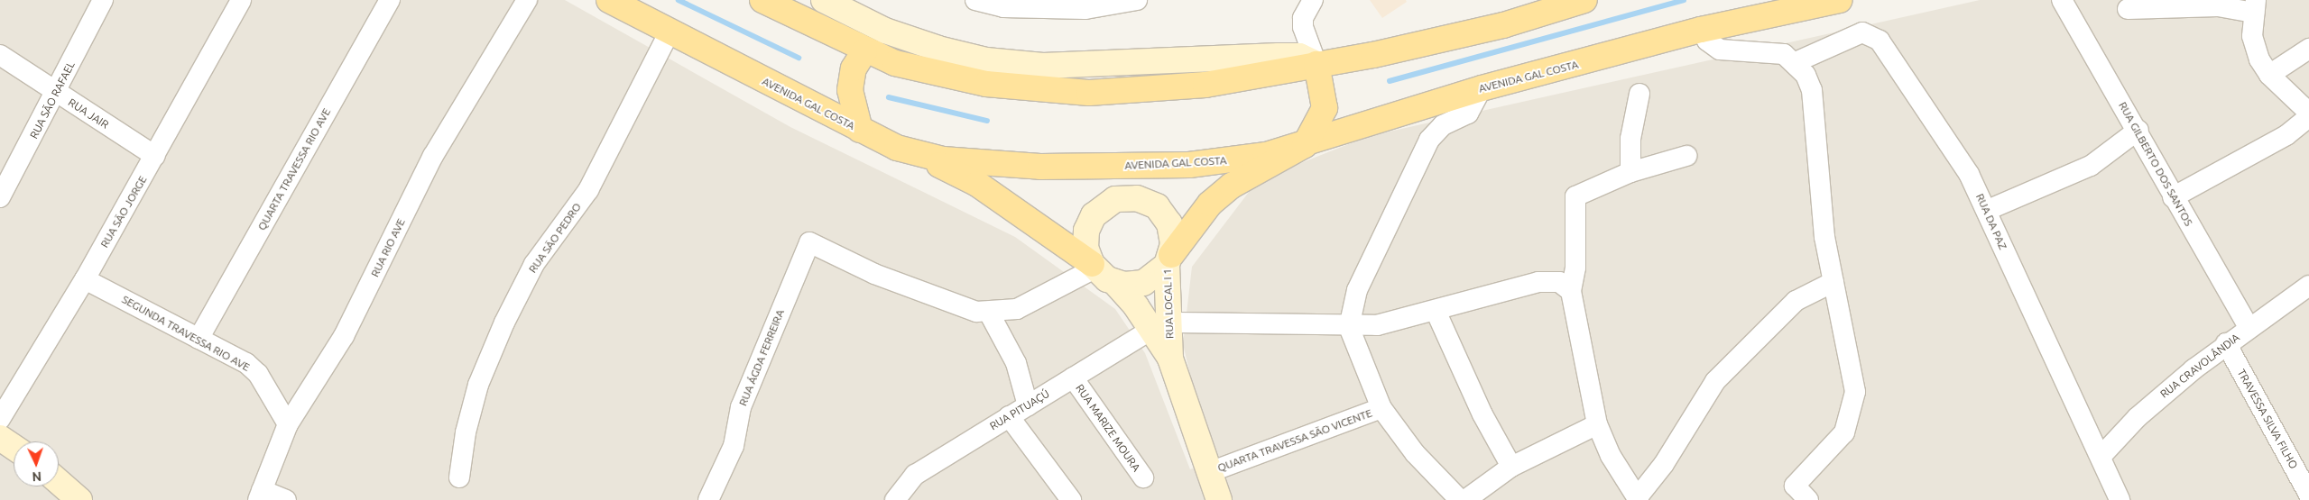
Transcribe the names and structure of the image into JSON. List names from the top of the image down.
{
  "streets": {
    "main road": ["AVENIDA GAL COSTA"],
    "street": [
      "RUA SÃO RAFAEL",
      "RUA JAIR",
      "RUA GILBERTO DOS SANTOS",
      "QUARTA TRAVESSA RIO AVE",
      "RUA SÃO JORGE",
      "RUA DA PAZ",
      "RUA SÃO PEDRO",
      "RUA RIO AVE",
      "RUA LOCAL I 1",
      "SEGUNDA TRAVESSA RIO AVE",
      "RUA ÁGDA FERREIRA",
      "RUA CRAVOLÂNDIA",
      "RUA PITUAÇÚ",
      "TRAVESSA SILVA FILHO",
      "RUA MARIZE MOURA",
      "QUARTA TRAVESSA SÃO VICENTE"
    ]
  },
  "crossings": [
    ["AVENIDA GAL COSTA", "RUA SÃO PEDRO"],
    ["RUA SÃO RAFAEL", "RUA JAIR"],
    ["RUA JAIR", "RUA SÃO JORGE"],
    ["RUA GILBERTO DOS SANTOS", "RUA CRAVOLÂNDIA"],
    ["QUARTA TRAVESSA RIO AVE", "SEGUNDA TRAVESSA RIO AVE"],
    ["RUA SÃO JORGE", "SEGUNDA TRAVESSA RIO AVE"],
    ["RUA DA PAZ", "RUA CRAVOLÂNDIA"],
    ["RUA RIO AVE", "SEGUNDA TRAVESSA RIO AVE"],
    ["RUA LOCAL I 1", "RUA PITUAÇÚ"],
    ["RUA LOCAL I 1", "QUARTA TRAVESSA SÃO VICENTE"],
    ["RUA CRAVOLÂNDIA", "TRAVESSA SILVA FILHO"],
    ["RUA PITUAÇÚ", "RUA MARIZE MOURA"]
  ],
  "north": "bottom"
}
